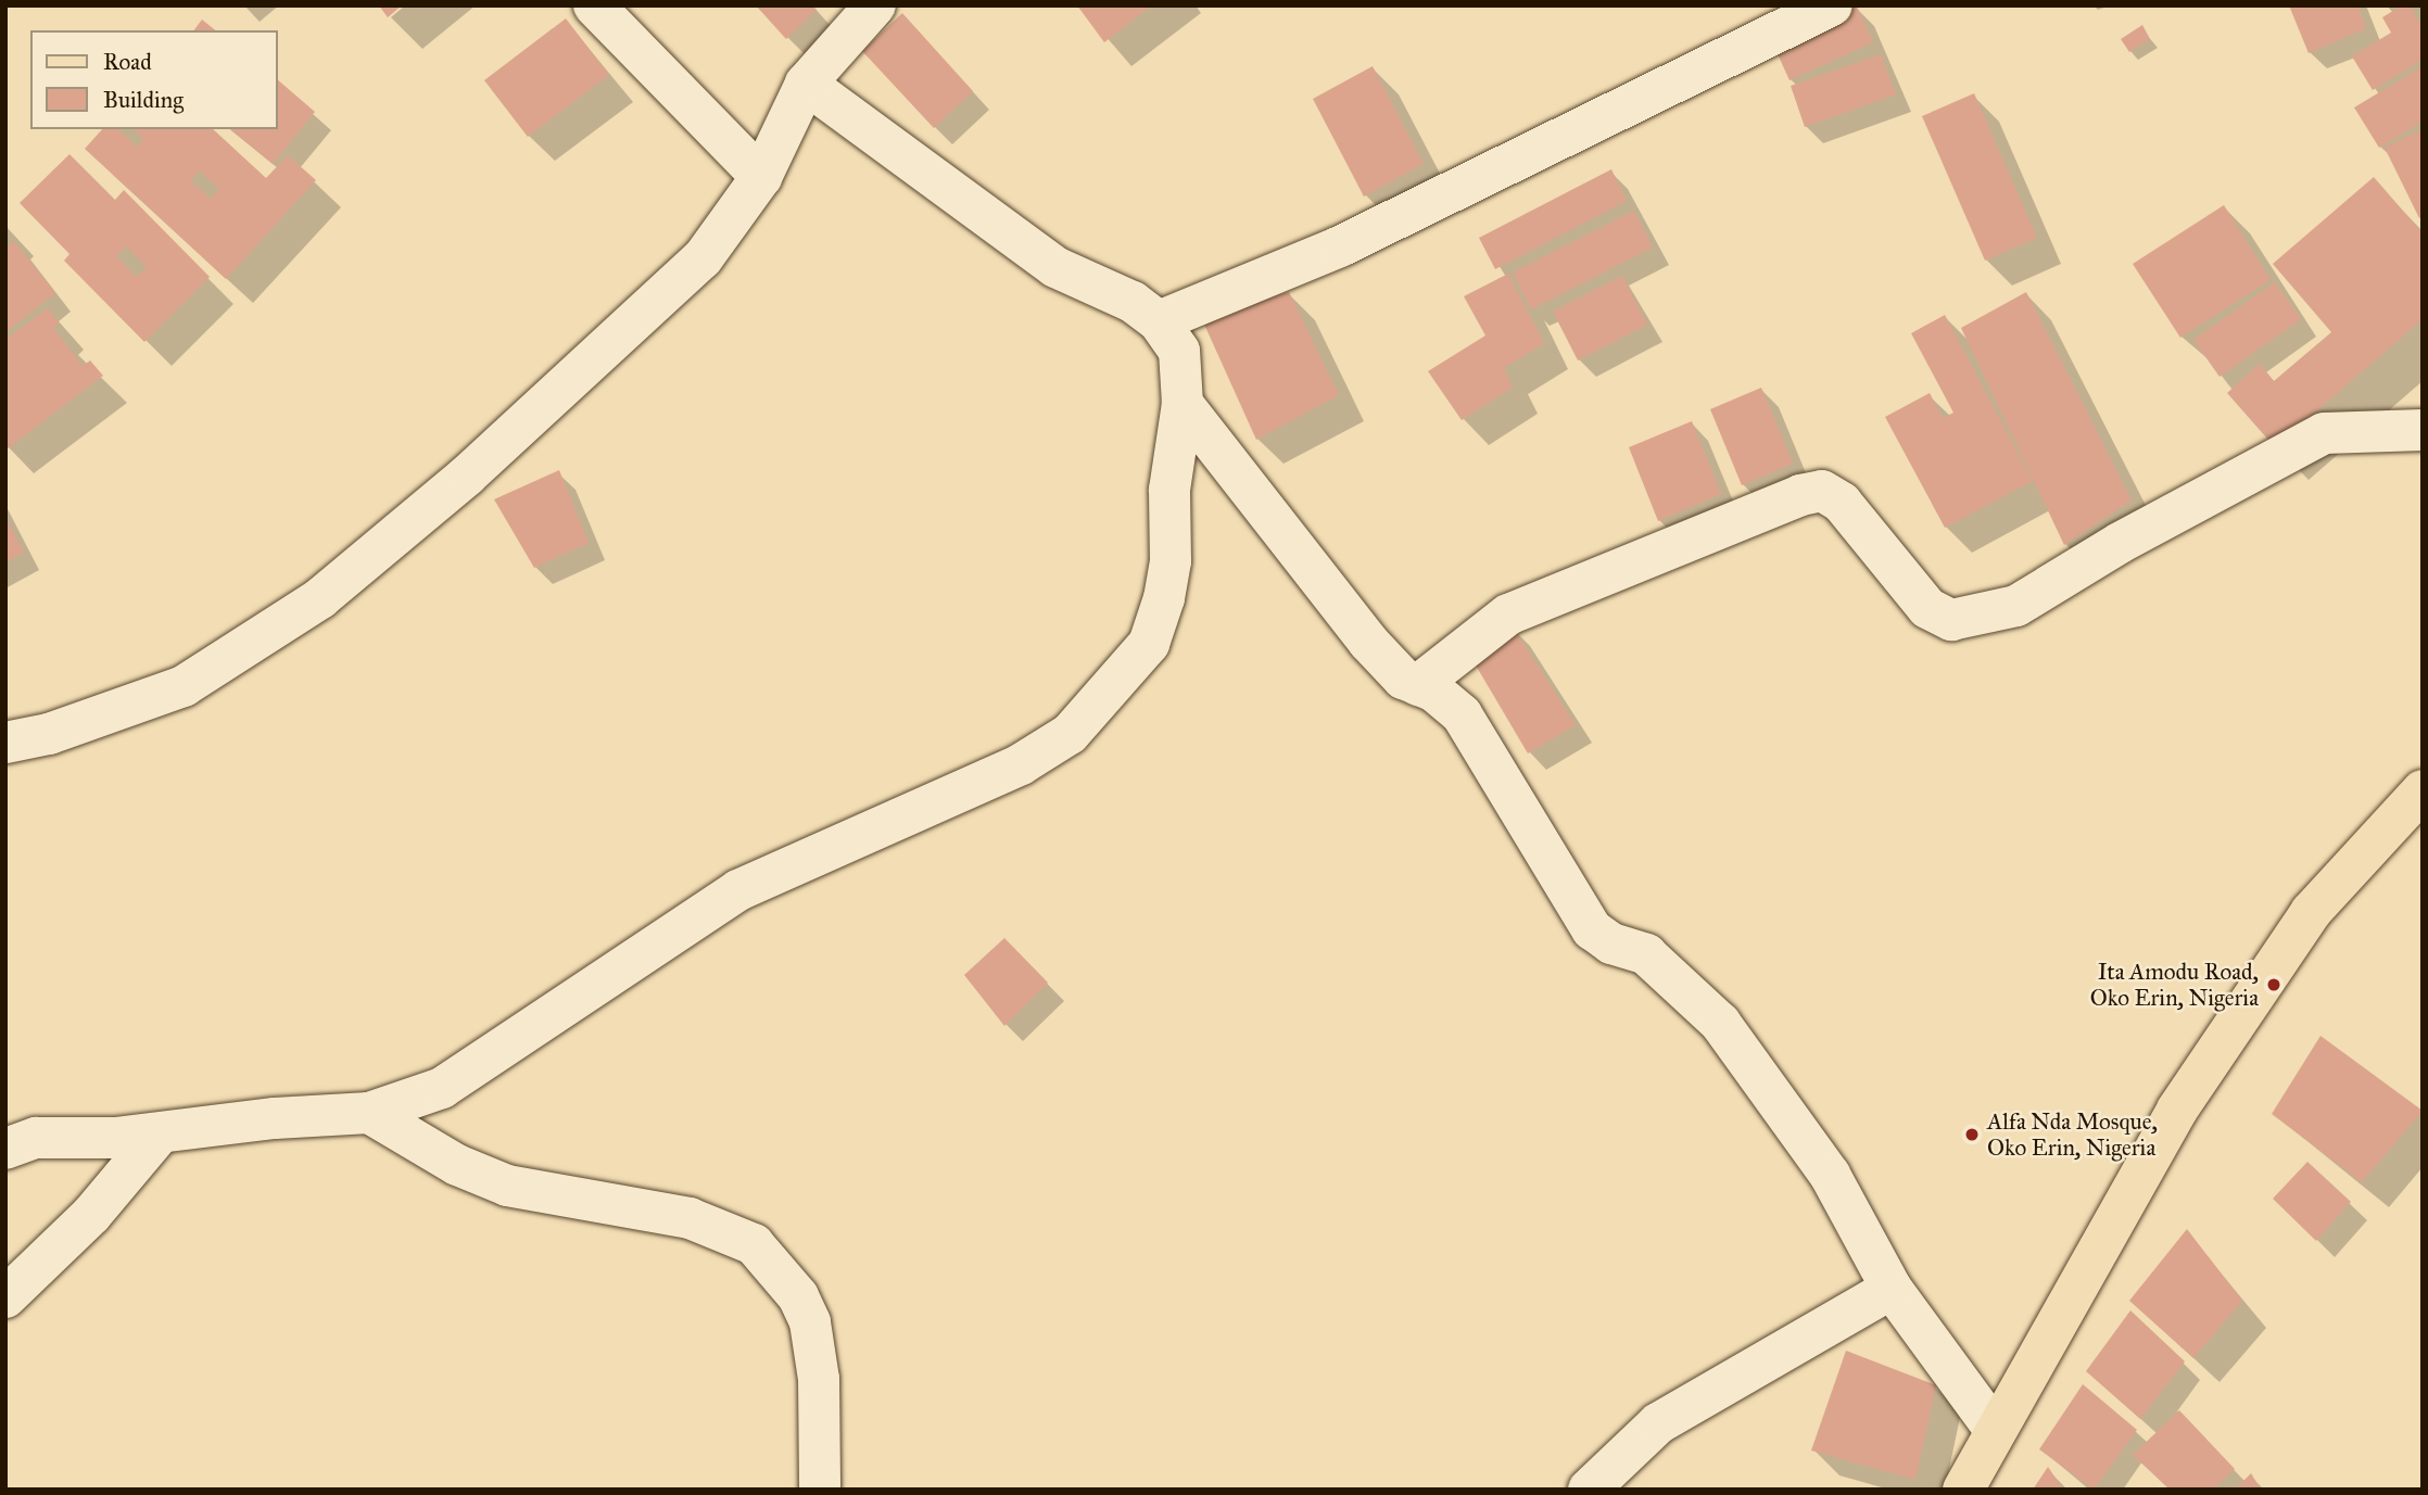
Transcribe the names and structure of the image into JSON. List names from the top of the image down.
{
  "places": ["Ita Amodu Road, Oko Erin, Nigeria", "Alfa Nda Mosque, Oko Erin, Nigeria"],
  "legend": ["Road", "Building"]
}
